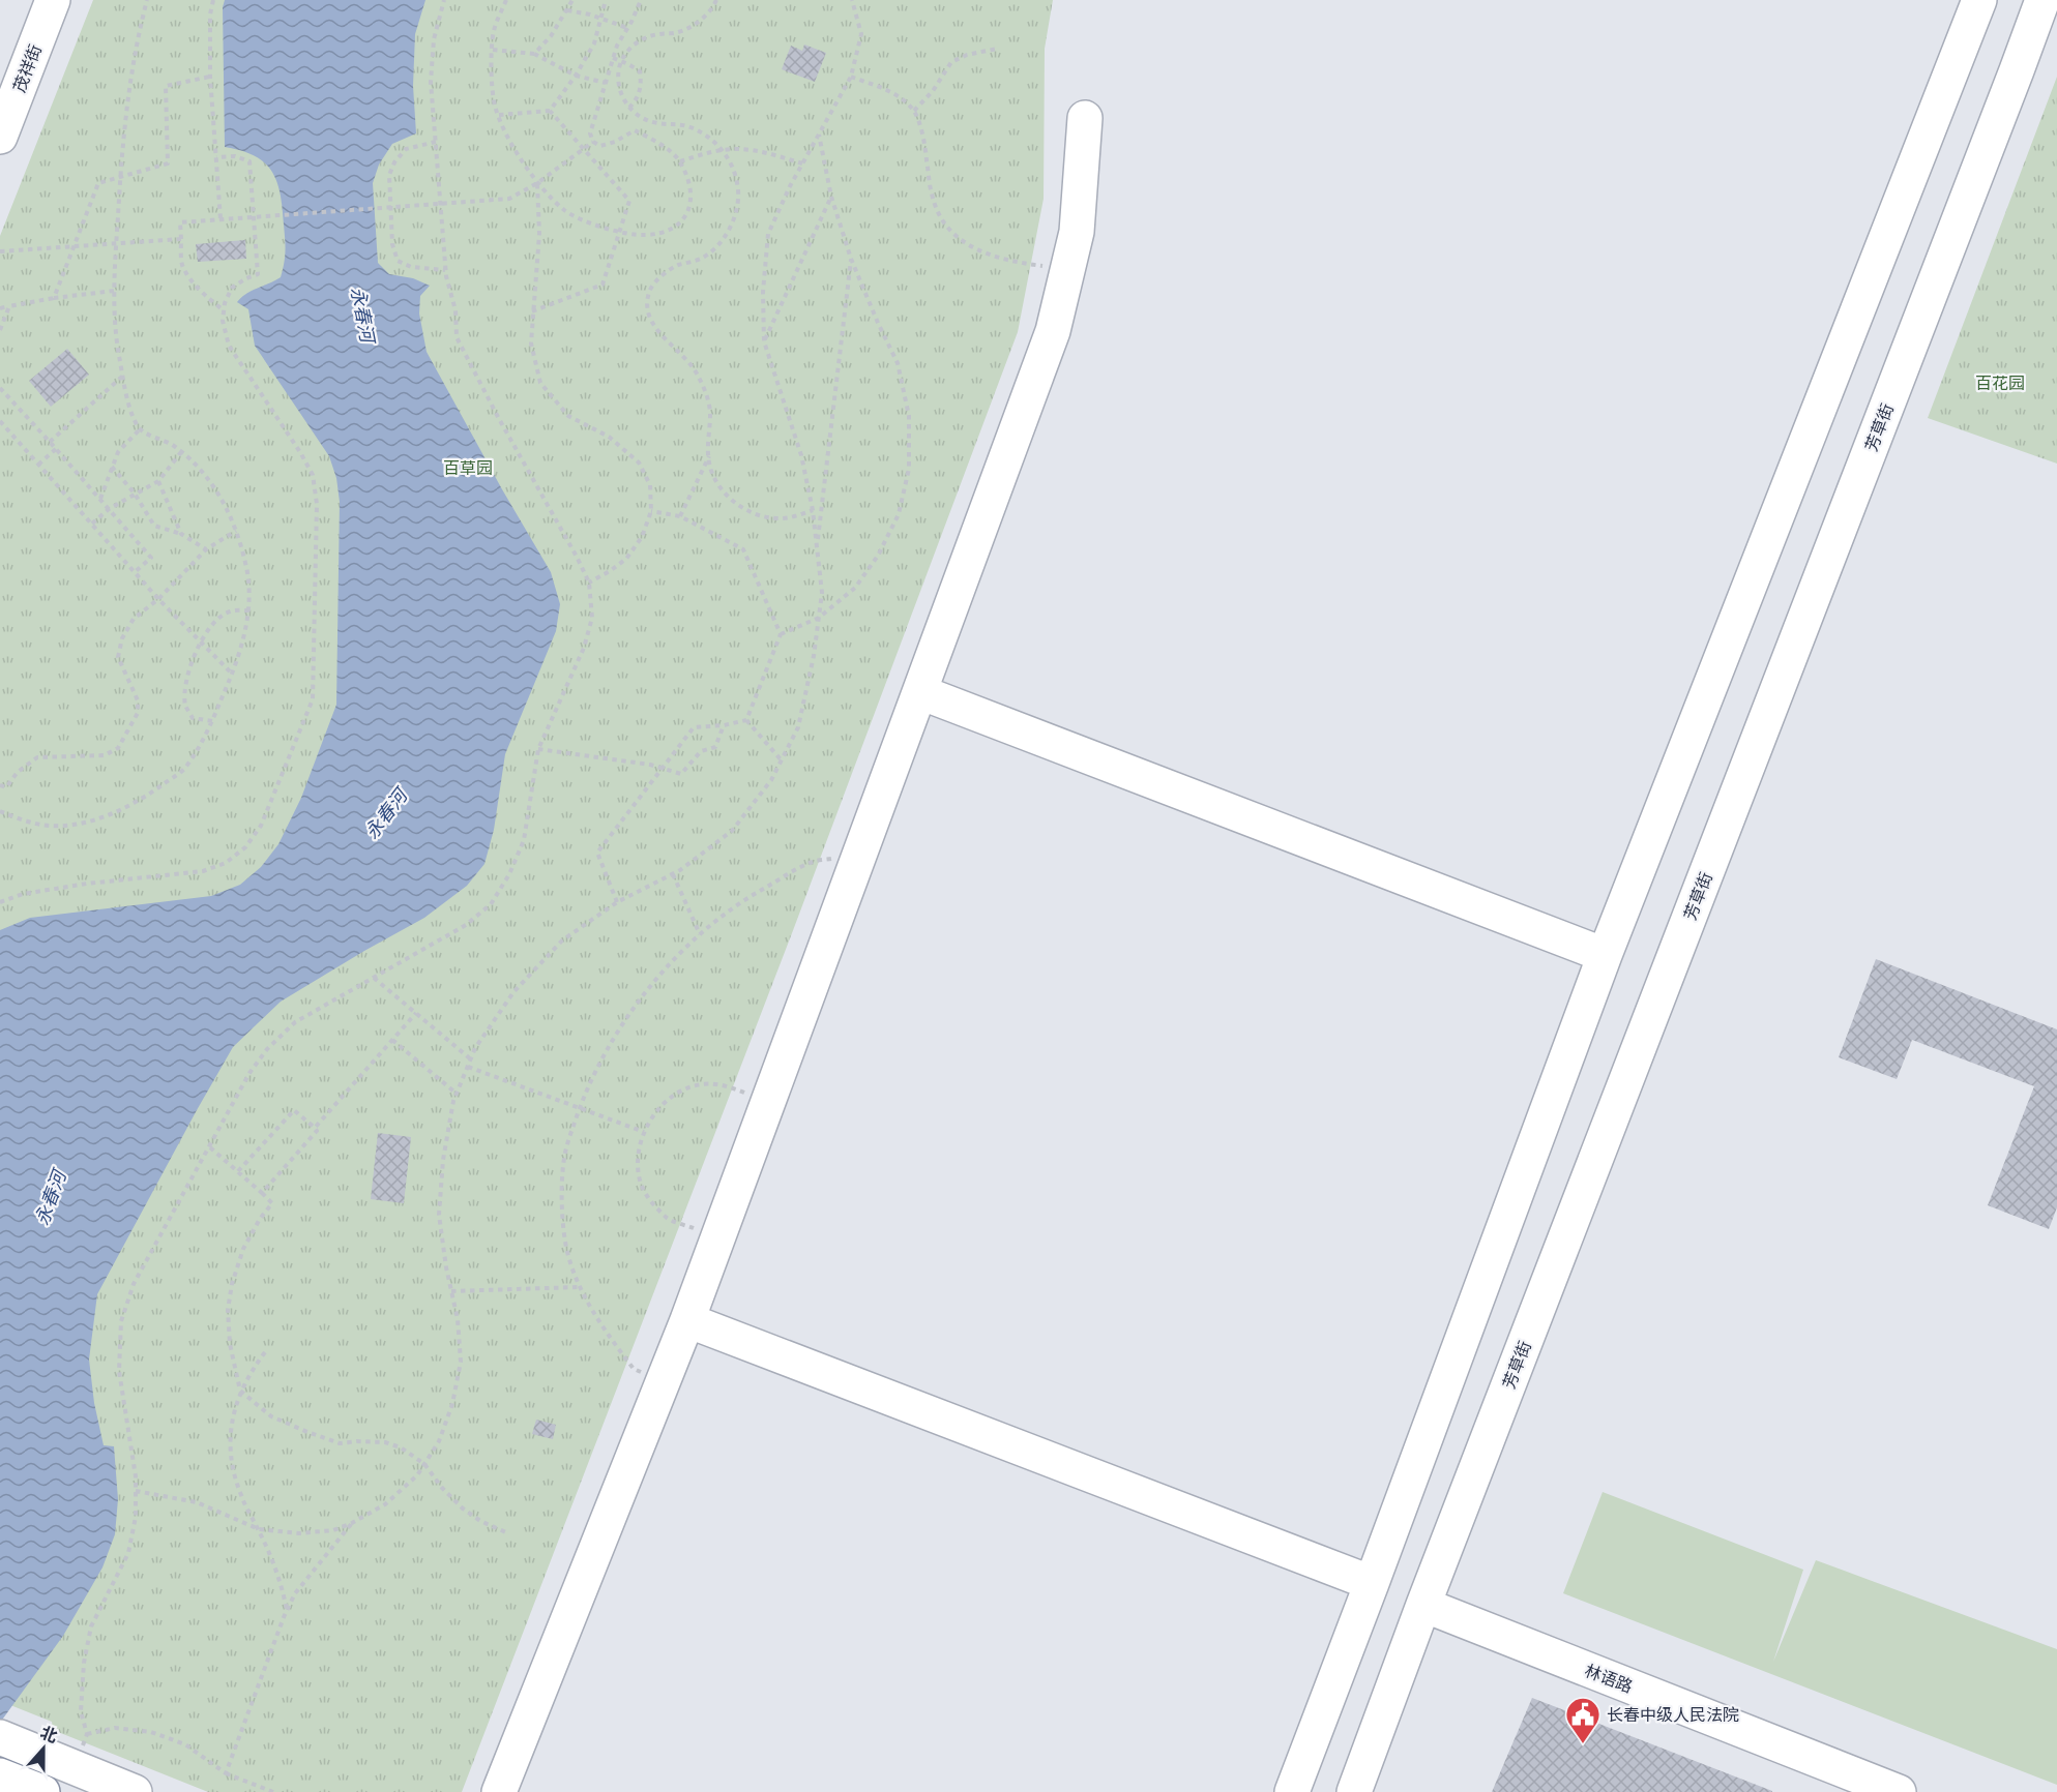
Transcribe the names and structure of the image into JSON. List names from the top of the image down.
{
  "streets": {
    "main road": ["茂祥街", "芳草街", "林语路"]
  },
  "crossings": [
    ["芳草街", "林语路"]
  ],
  "water": ["永春河"],
  "parks": ["百花园", "百草园"],
  "places": {
    "public building": ["长春中级人民法院"]
  },
  "north": "top"
}
